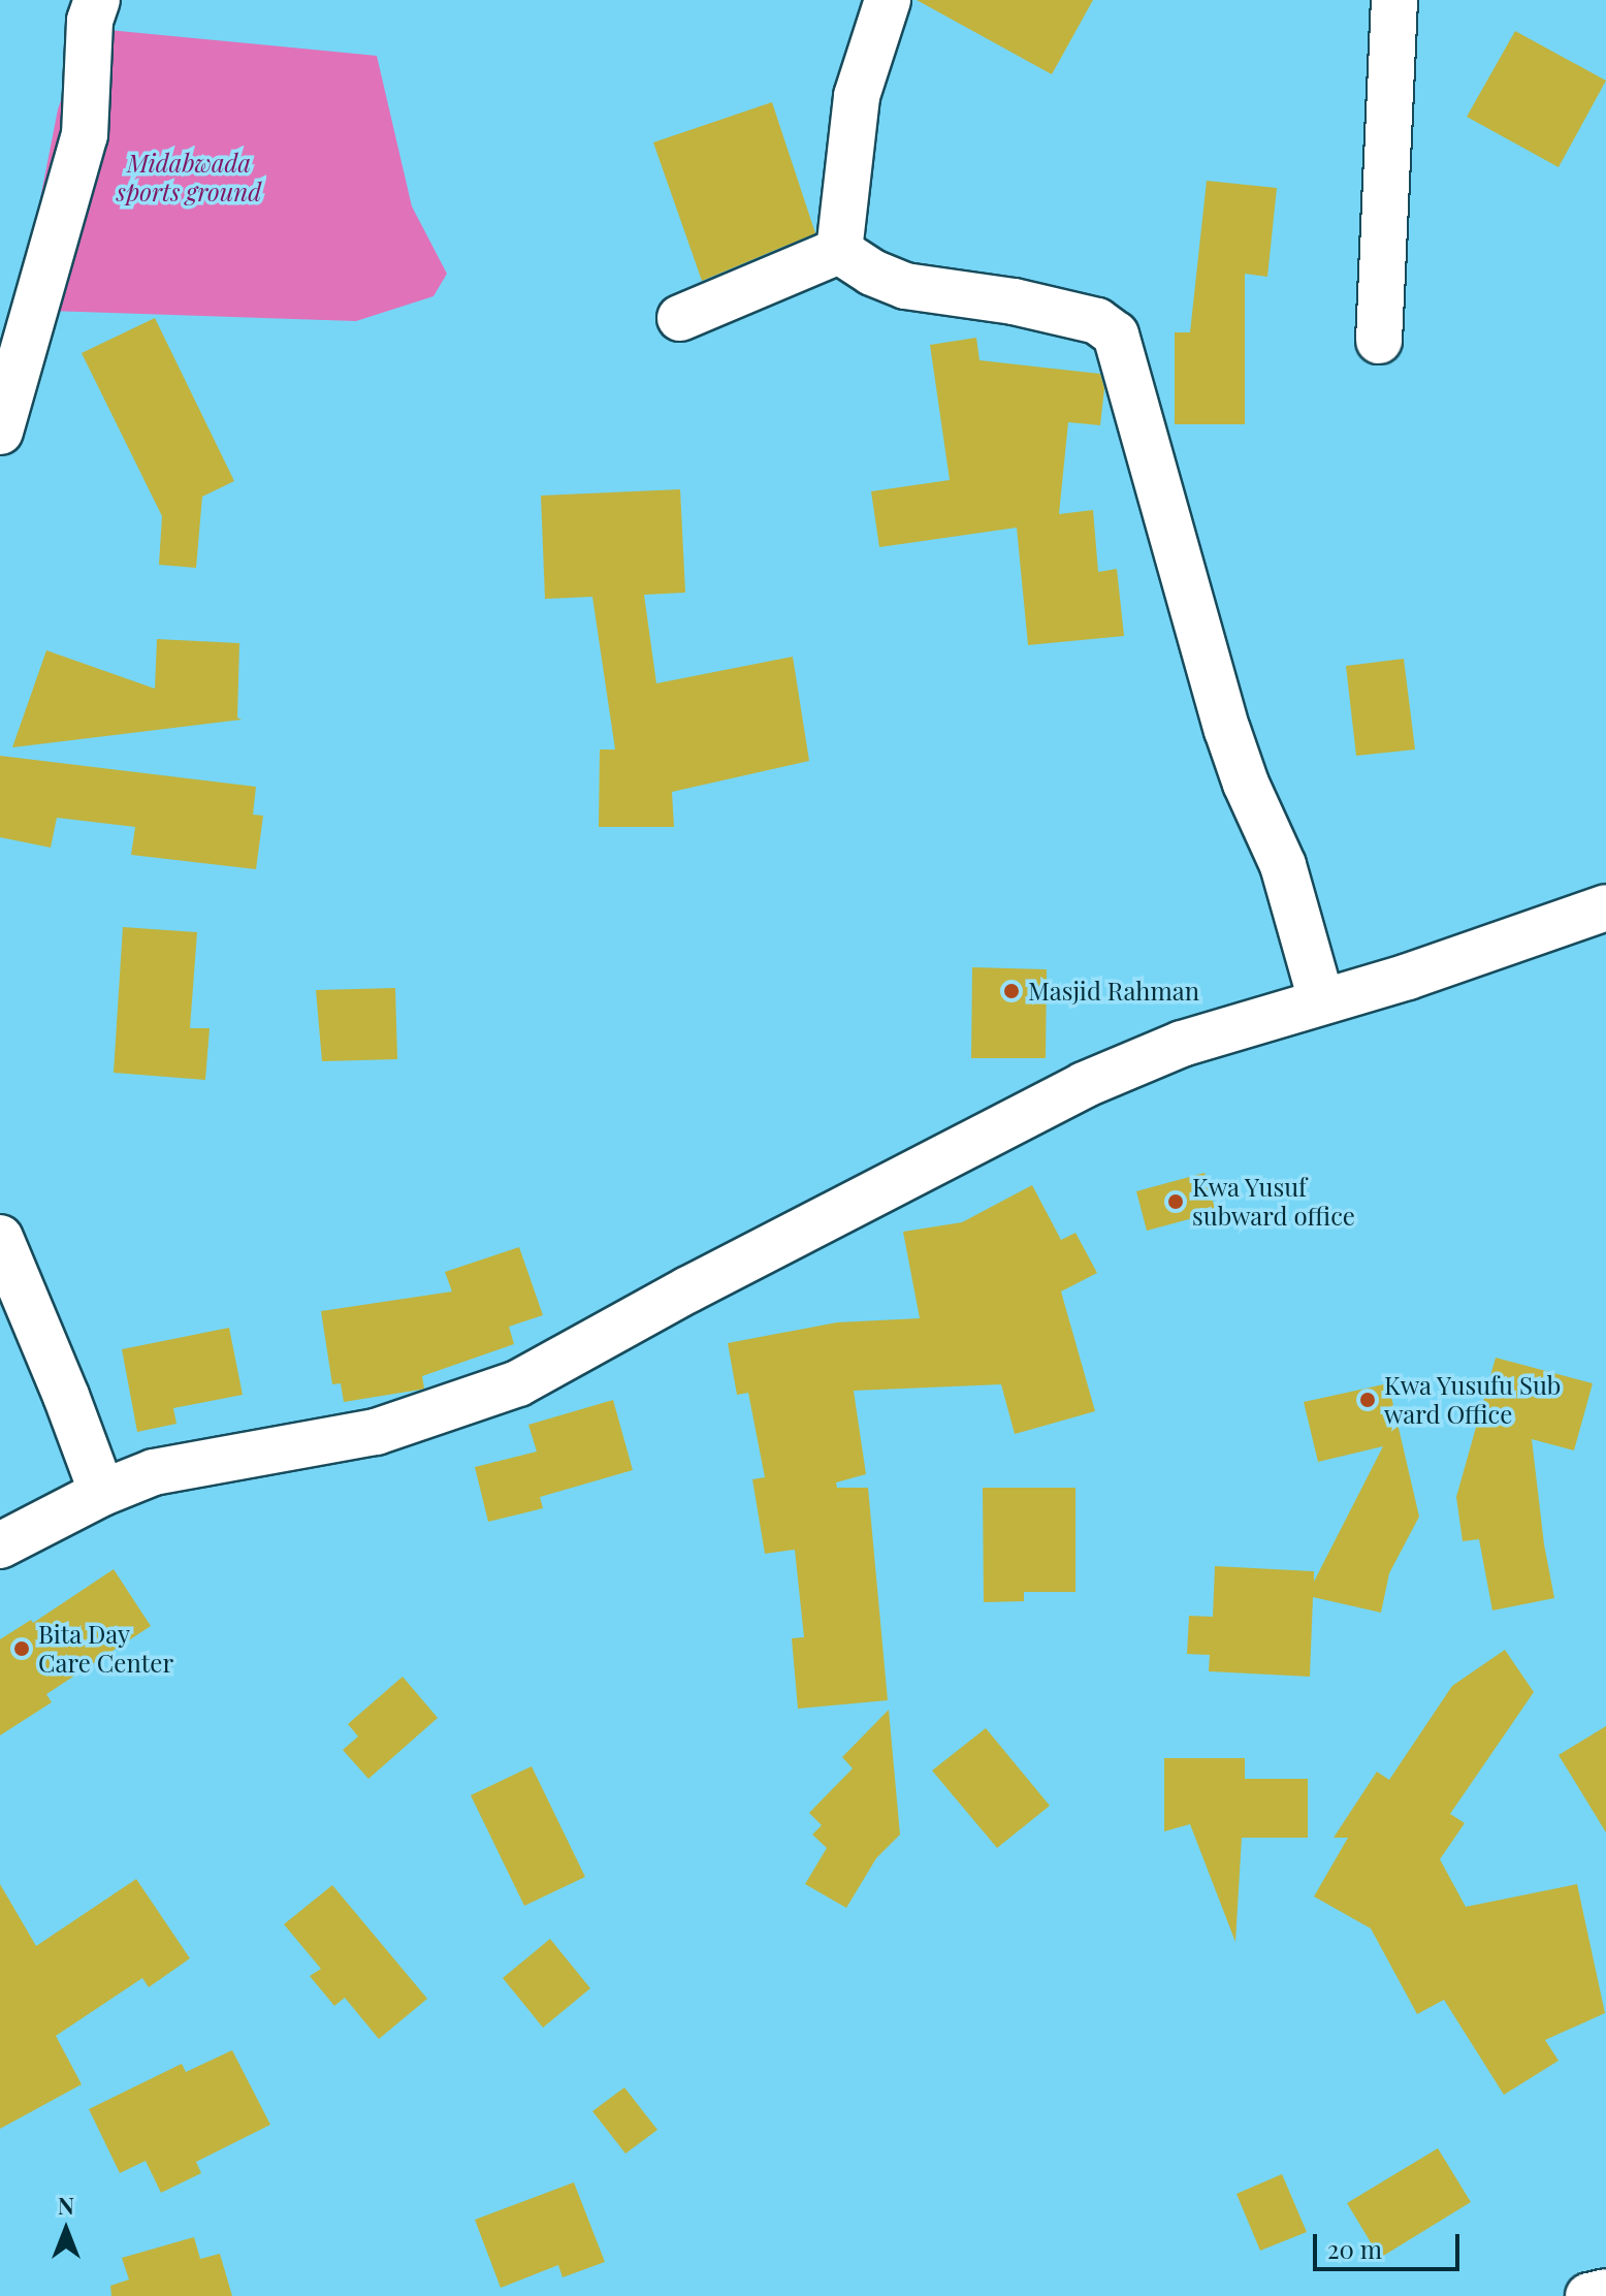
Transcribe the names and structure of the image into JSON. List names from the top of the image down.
{
  "parks": ["Midabwada sports ground"],
  "places": [
    "Masjid Rahman",
    "Kwa Yusuf subward office",
    "Kwa Yusufu Sub ward Office",
    "Bita Day Care Center"
  ],
  "scale_bar": "20 m",
  "north": "top"
}
